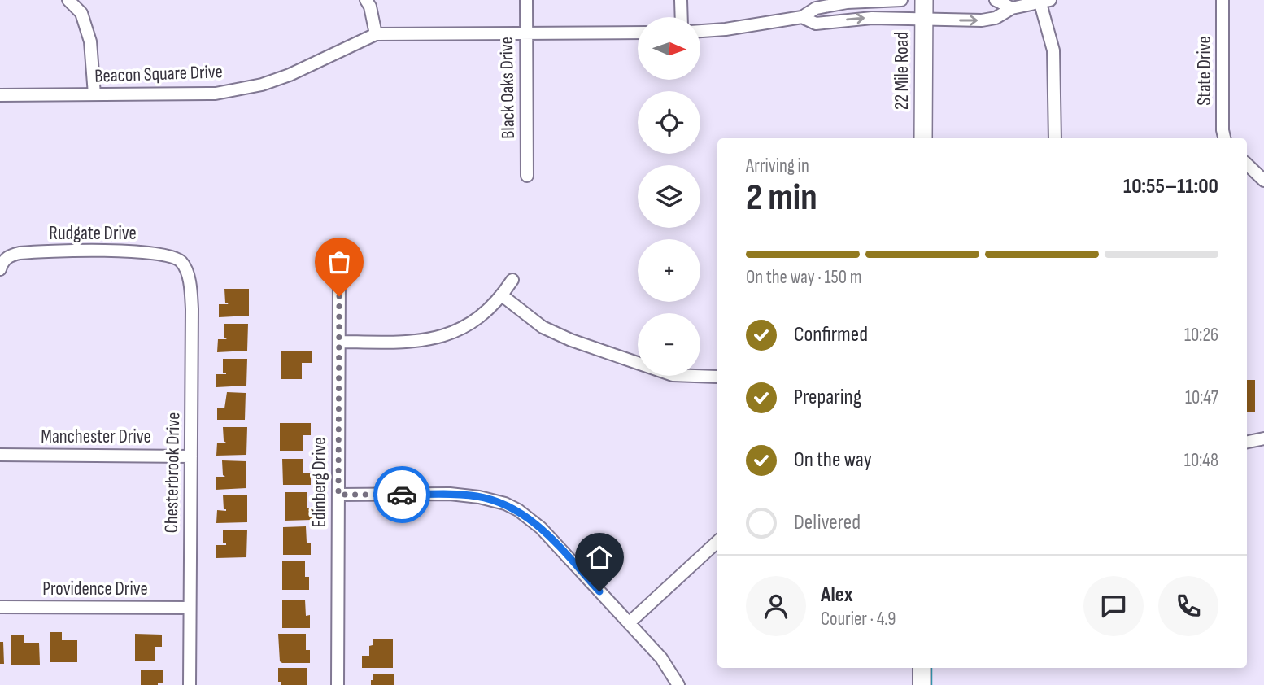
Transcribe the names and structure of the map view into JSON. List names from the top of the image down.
{
  "streets": {
    "street": [
      "22 Mile Road",
      "State Drive",
      "Beacon Square Drive",
      "Black Oaks Drive",
      "Rudgate Drive",
      "Manchester Drive",
      "Chesterbrook Drive",
      "Edinberg Drive",
      "Providence Drive"
    ]
  },
  "crossings": [
    ["Beacon Square Drive", "Black Oaks Drive"],
    ["Rudgate Drive", "Chesterbrook Drive"],
    ["Manchester Drive", "Chesterbrook Drive"],
    ["Chesterbrook Drive", "Providence Drive"]
  ],
  "north": "right",
  "page": {
    "map_buttons": ["+", "−"],
    "heading": ["2 min", "Arriving in", "10:55–11:00"],
    "panel": ["Alex", "Courier · 4.9"],
    "bar": "On the way · 150 m",
    "list": [
      ["Confirmed", "10:26"],
      ["Preparing", "10:47"],
      ["On the way", "10:48"],
      "Delivered"
    ]
  }
}
